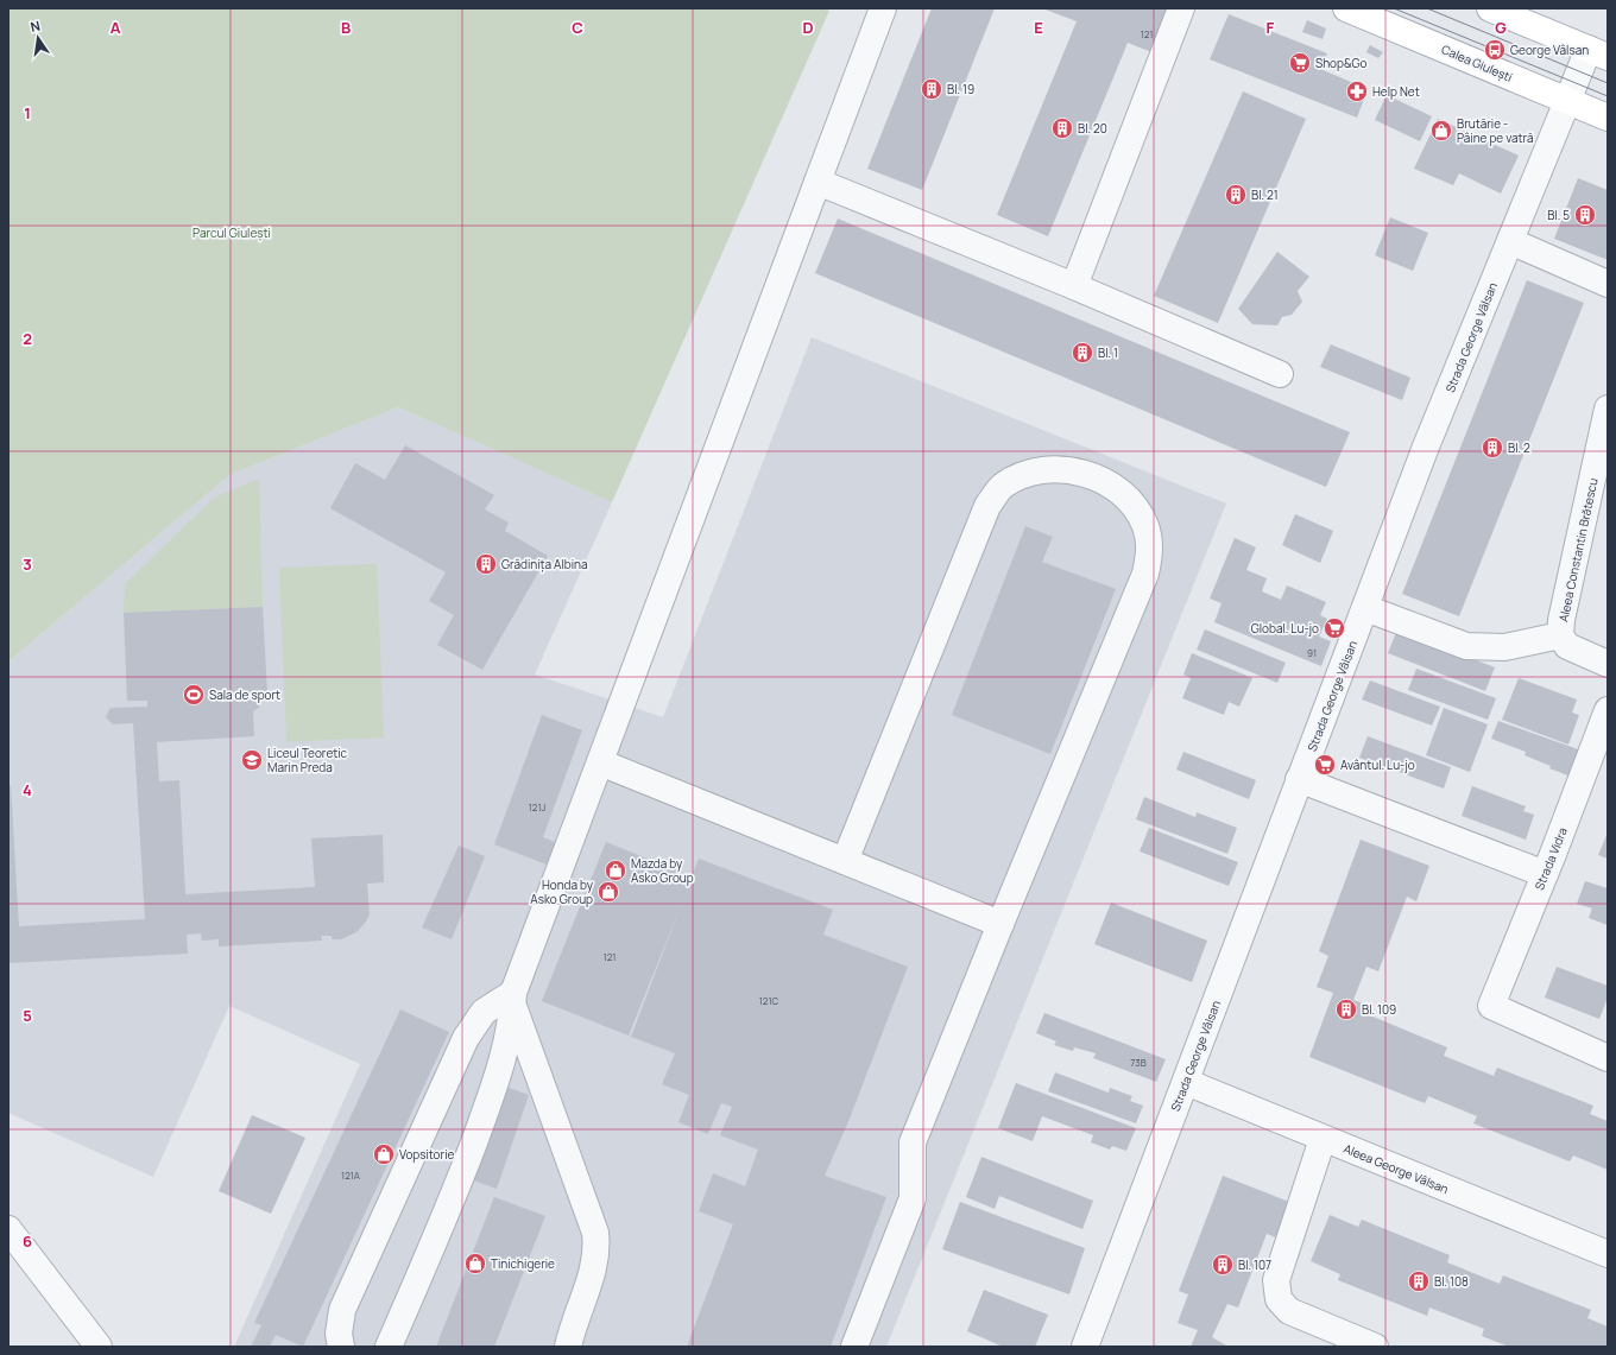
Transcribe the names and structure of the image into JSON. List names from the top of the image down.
{
  "streets": {
    "main road": ["Calea Giulești"],
    "street": [
      "Strada George Vâlsan",
      "Aleea Constantin Brătescu",
      "Strada Vidra",
      "Aleea George Vâlsan"
    ]
  },
  "crossings": [
    ["Calea Giulești", "Strada George Vâlsan"],
    ["Strada George Vâlsan", "Aleea George Vâlsan"]
  ],
  "parks": ["Parcul Giulești"],
  "places": {
    "bus stop": ["George Vâlsan"],
    "supermarket": ["Shop&Go", "Global. Lu-jo", "Avântul. Lu-jo"],
    "building": [
      "Bl. 19",
      "Bl. 20",
      "Bl. 21",
      "Bl. 5",
      "Bl. 1",
      "Bl. 2",
      "Grădinița Albina",
      "Bl. 109",
      "Bl. 107",
      "Bl. 108"
    ],
    "pharmacy": ["Help Net"],
    "shop": [
      "Brutărie - Pâine pe vatră",
      "Mazda by Asko Group",
      "Honda by Asko Group",
      "Vopsitorie",
      "Tinichigerie"
    ],
    "sports": ["Sala de sport"],
    "school or university": ["Liceul Teoretic Marin Preda"]
  },
  "house_numbers": [
    "121",
    "91",
    "121J",
    "121",
    "121C",
    "73B",
    "121A"
  ],
  "north": "top",
  "grid": {
    "columns": [
      "A",
      "B",
      "C",
      "D",
      "E",
      "F",
      "G"
    ],
    "rows": [
      "1",
      "2",
      "3",
      "4",
      "5",
      "6"
    ]
  }
}
